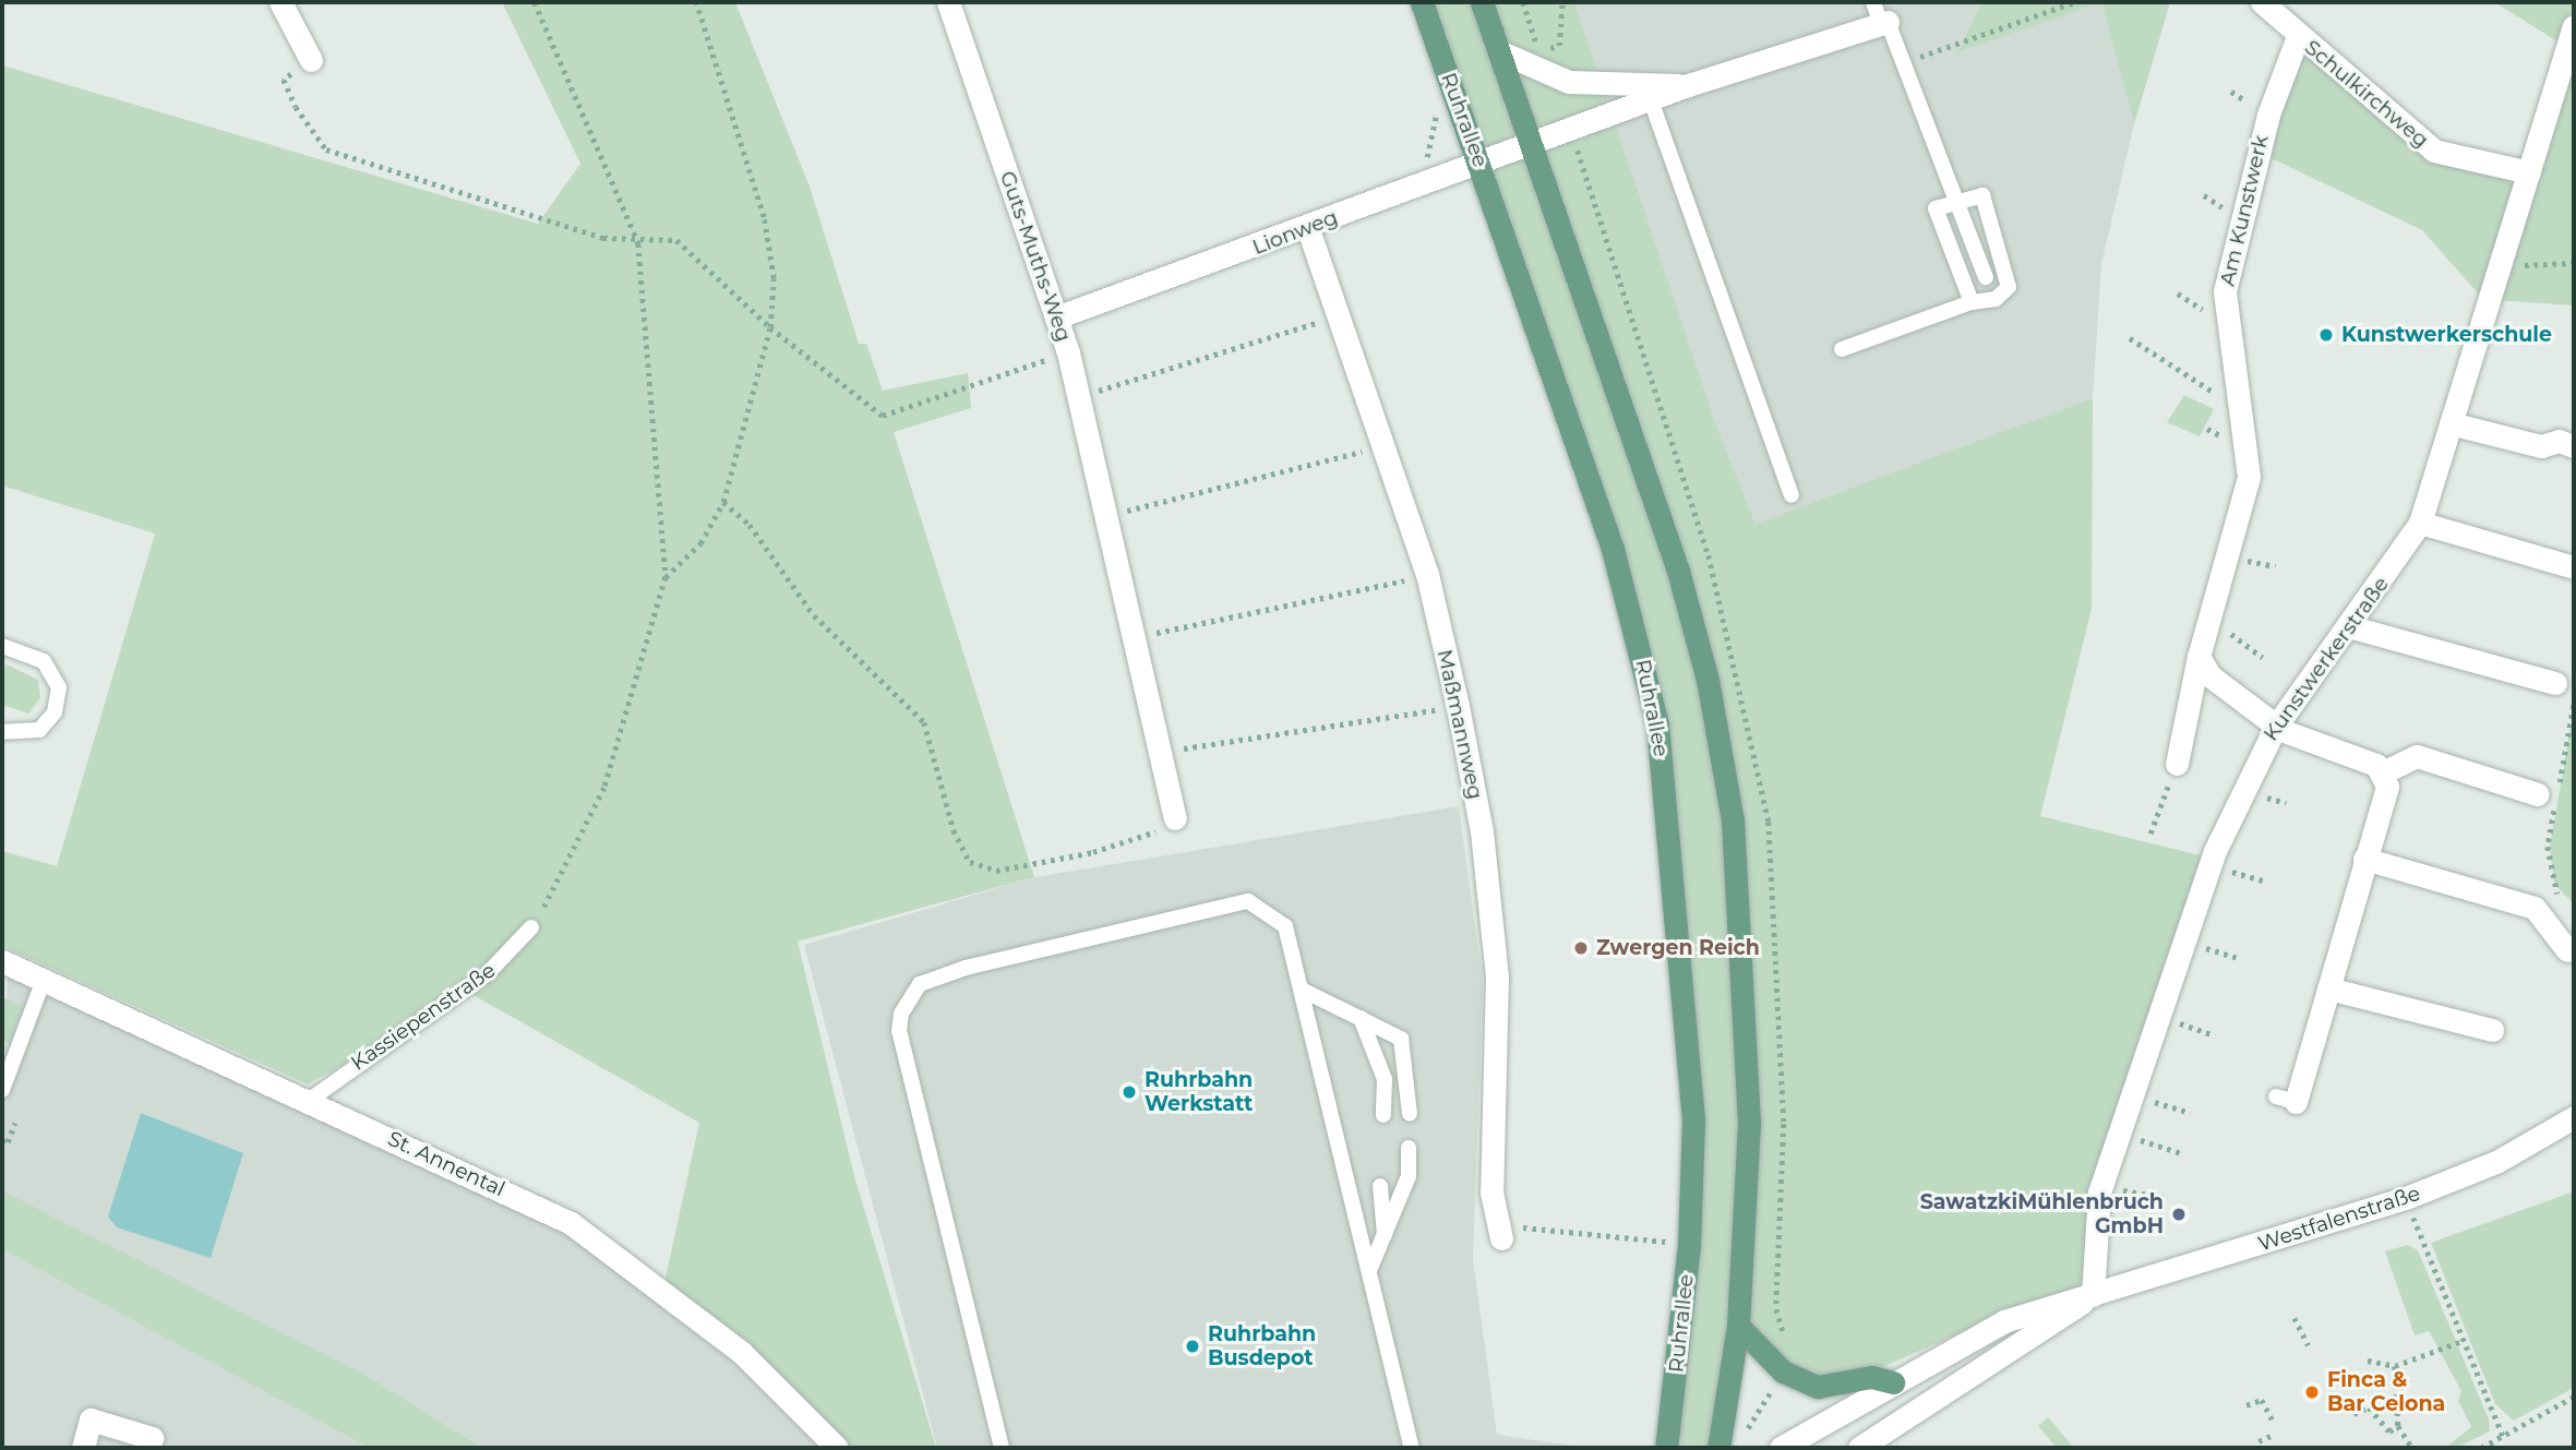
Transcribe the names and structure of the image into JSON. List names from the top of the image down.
{
  "streets": {
    "main road": ["Ruhrallee"],
    "street": [
      "Schulkirchweg",
      "Am Kunstwerk",
      "Lionweg",
      "Guts-Muths-Weg",
      "Kunstwerkerstraße",
      "Maßmannweg",
      "St. Annental",
      "Westfalenstraße"
    ],
    "lane": ["Kassiepenstraße"]
  },
  "crossings": [
    ["Schulkirchweg", "Am Kunstwerk"],
    ["Schulkirchweg", "Kunstwerkerstraße"],
    ["Ruhrallee", "Lionweg"],
    ["Lionweg", "Guts-Muths-Weg"],
    ["Lionweg", "Maßmannweg"],
    ["Kunstwerkerstraße", "Westfalenstraße"],
    ["Kassiepenstraße", "St. Annental"]
  ],
  "places": [
    "Kunstwerkerschule",
    "Zwergen Reich",
    "Ruhrbahn Werkstatt",
    "SawatzkiMühlenbruch GmbH",
    "Ruhrbahn Busdepot",
    "Finca & Bar Celona"
  ]
}
